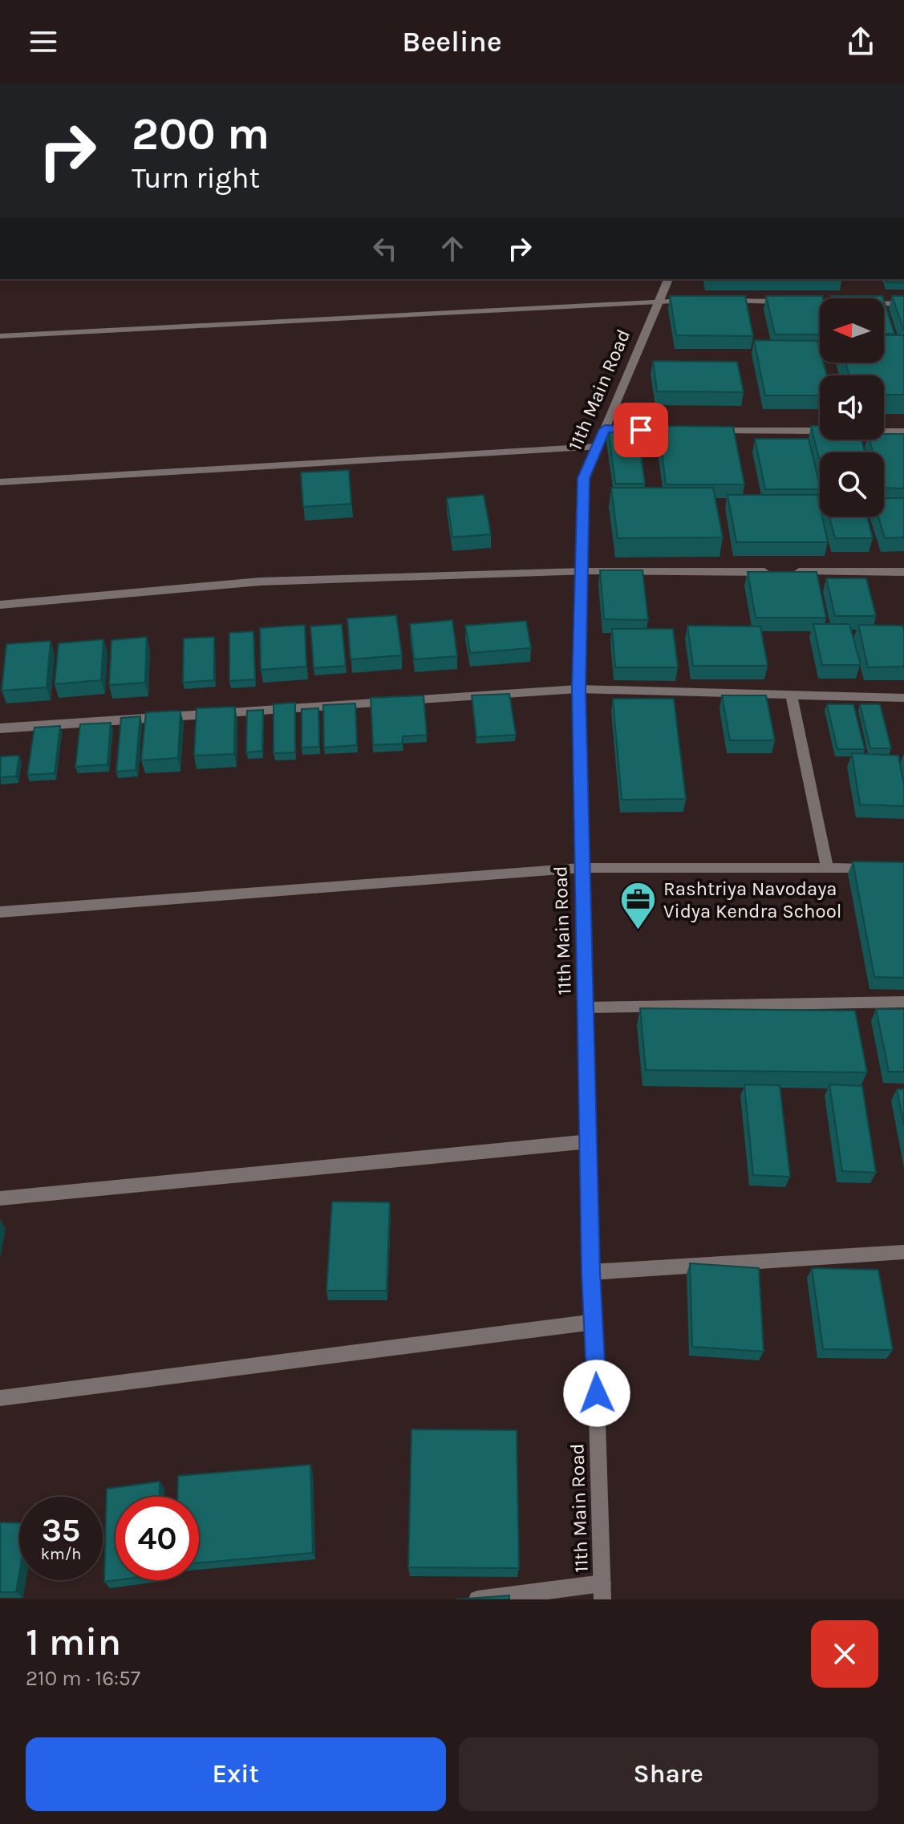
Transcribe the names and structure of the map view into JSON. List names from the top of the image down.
{
  "streets": {
    "street": ["11th Main Road"]
  },
  "places": {
    "office": ["Rashtriya Navodaya Vidya Kendra School"]
  },
  "north": "left",
  "page": {
    "header": "Beeline",
    "turn": ["200 m", "Turn right"],
    "speed": "35 km/h",
    "limit": "40",
    "heading": ["1 min", "210 m · 16:57"],
    "buttons": ["Exit", "Share"]
  }
}
